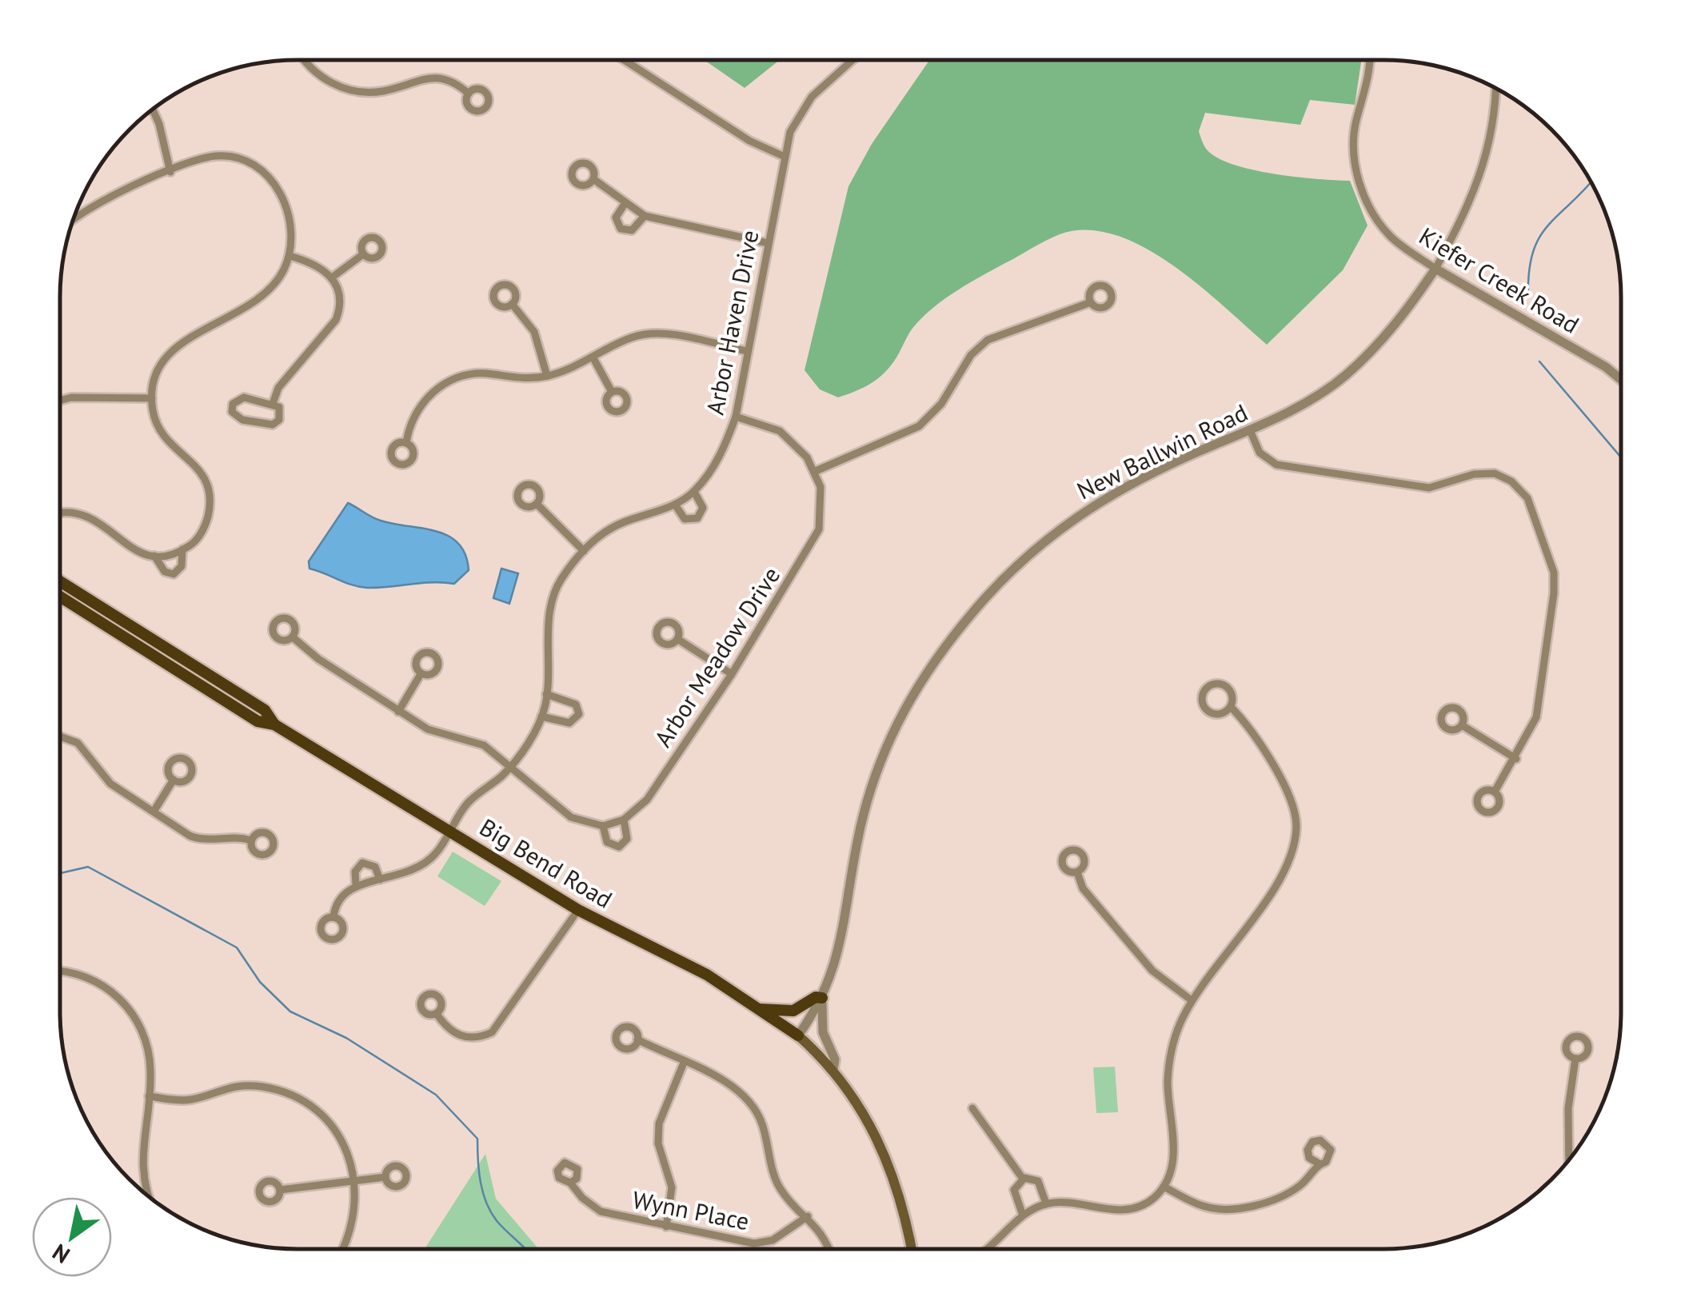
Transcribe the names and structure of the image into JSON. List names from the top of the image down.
{
  "streets": {
    "main road": ["Big Bend Road"],
    "street": [
      "Kiefer Creek Road",
      "Arbor Haven Drive",
      "New Ballwin Road",
      "Arbor Meadow Drive",
      "Wynn Place"
    ]
  },
  "crossings": [
    ["Kiefer Creek Road", "New Ballwin Road"],
    ["Arbor Haven Drive", "Big Bend Road"],
    ["New Ballwin Road", "Big Bend Road"]
  ],
  "north": "bottom left"
}
